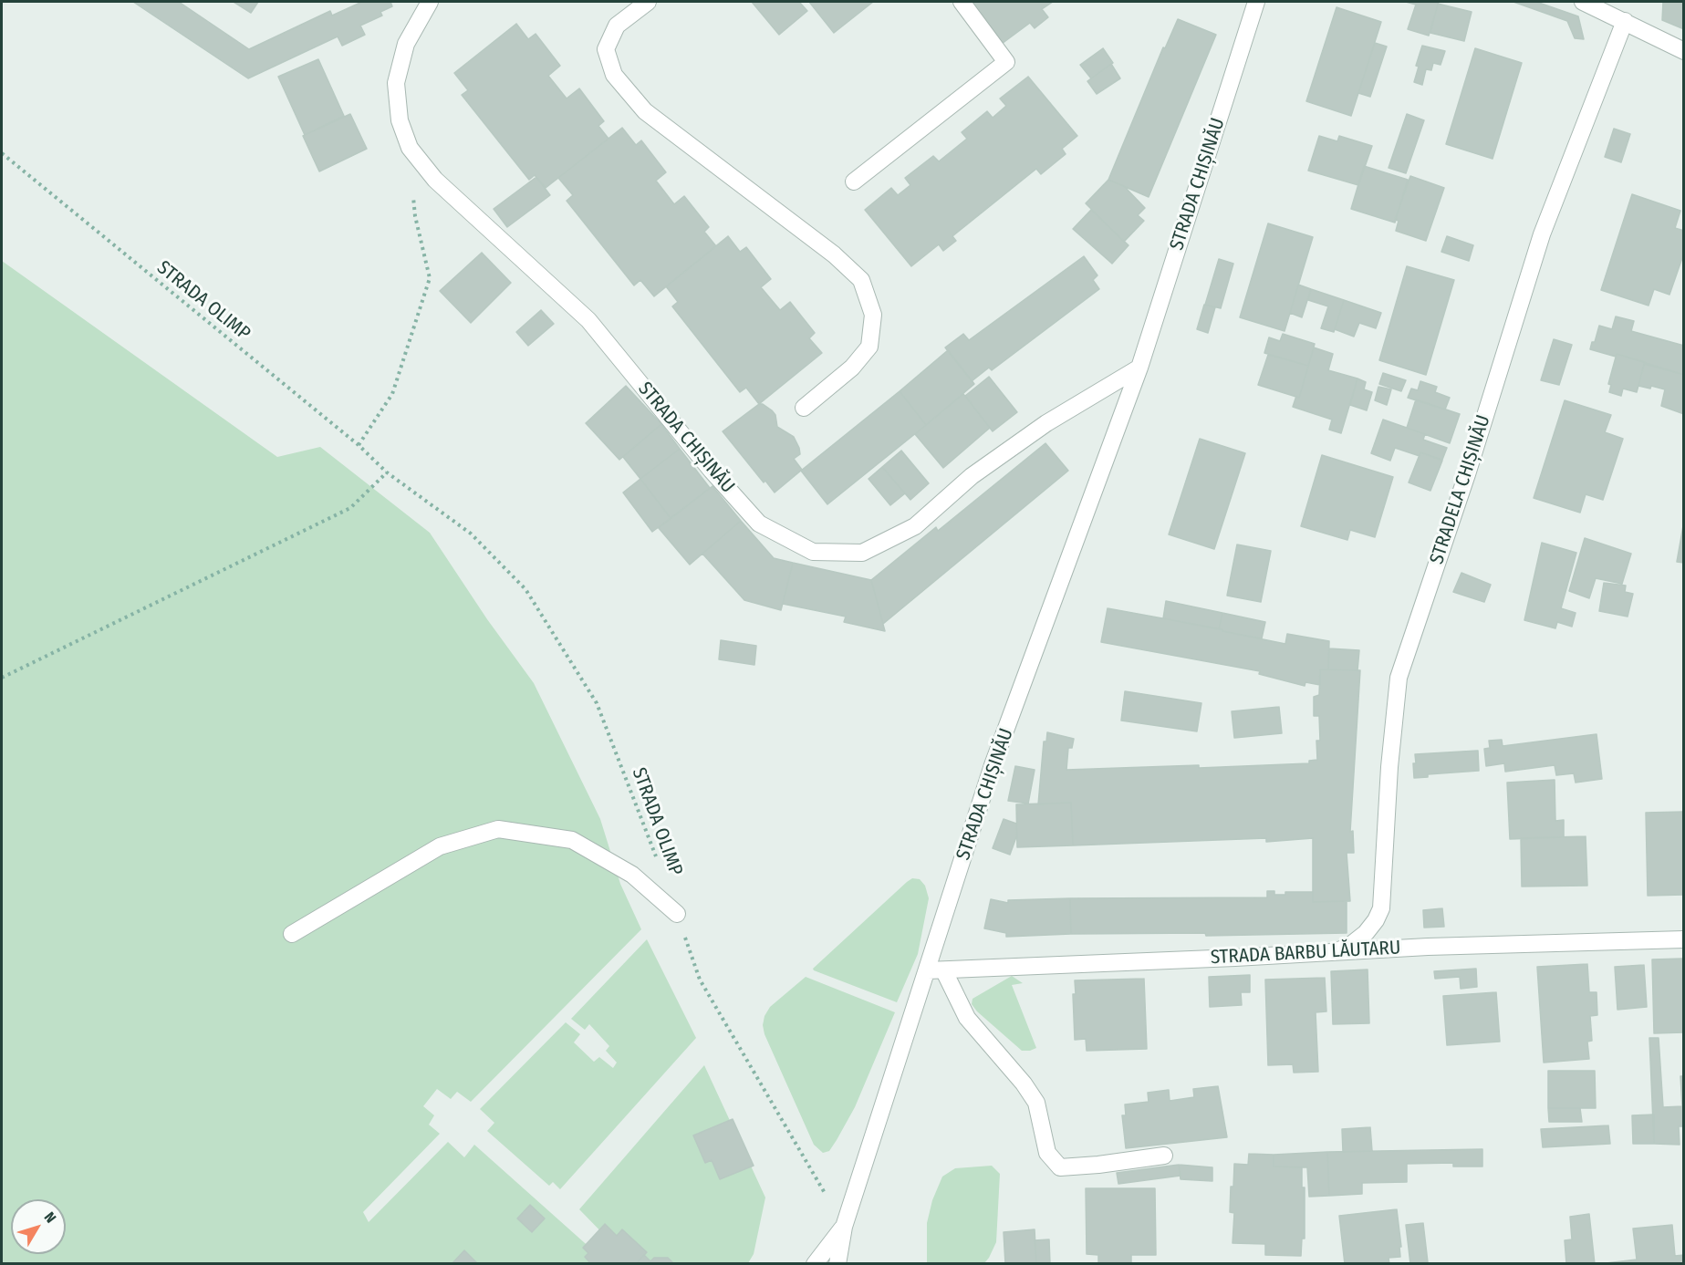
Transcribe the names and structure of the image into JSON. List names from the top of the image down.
{
  "streets": {
    "street": ["STRADA CHIȘINĂU", "STRADELA CHIȘINĂU", "STRADA BARBU LĂUTARU"],
    "path": ["STRADA OLIMP"]
  },
  "crossings": [
    ["STRADA CHIȘINĂU", "STRADA BARBU LĂUTARU"],
    ["STRADELA CHIȘINĂU", "STRADA BARBU LĂUTARU"]
  ],
  "north": "top right"
}
